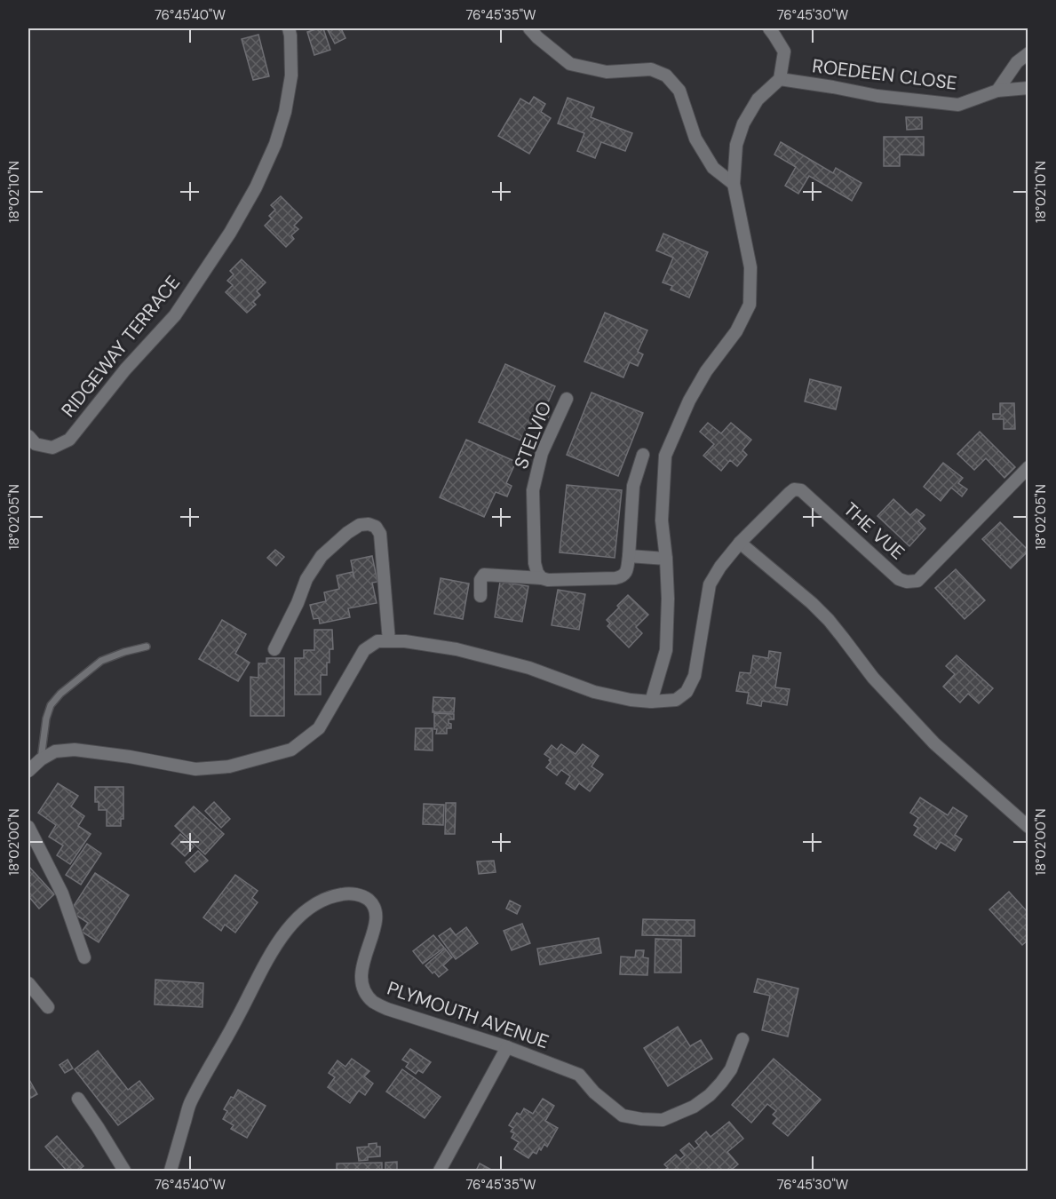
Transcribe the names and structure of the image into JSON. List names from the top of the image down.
{
  "streets": {
    "street": [
      "ROEDEEN CLOSE",
      "RIDGEWAY TERRACE",
      "STELVIO",
      "THE VUE",
      "PLYMOUTH AVENUE"
    ]
  },
  "coordinates": [
    "76°45'40\"W",
    "76°45'35\"W",
    "76°45'30\"W",
    "18°02'10\"N",
    "18°02'05\"N",
    "18°02'00\"N"
  ]
}
